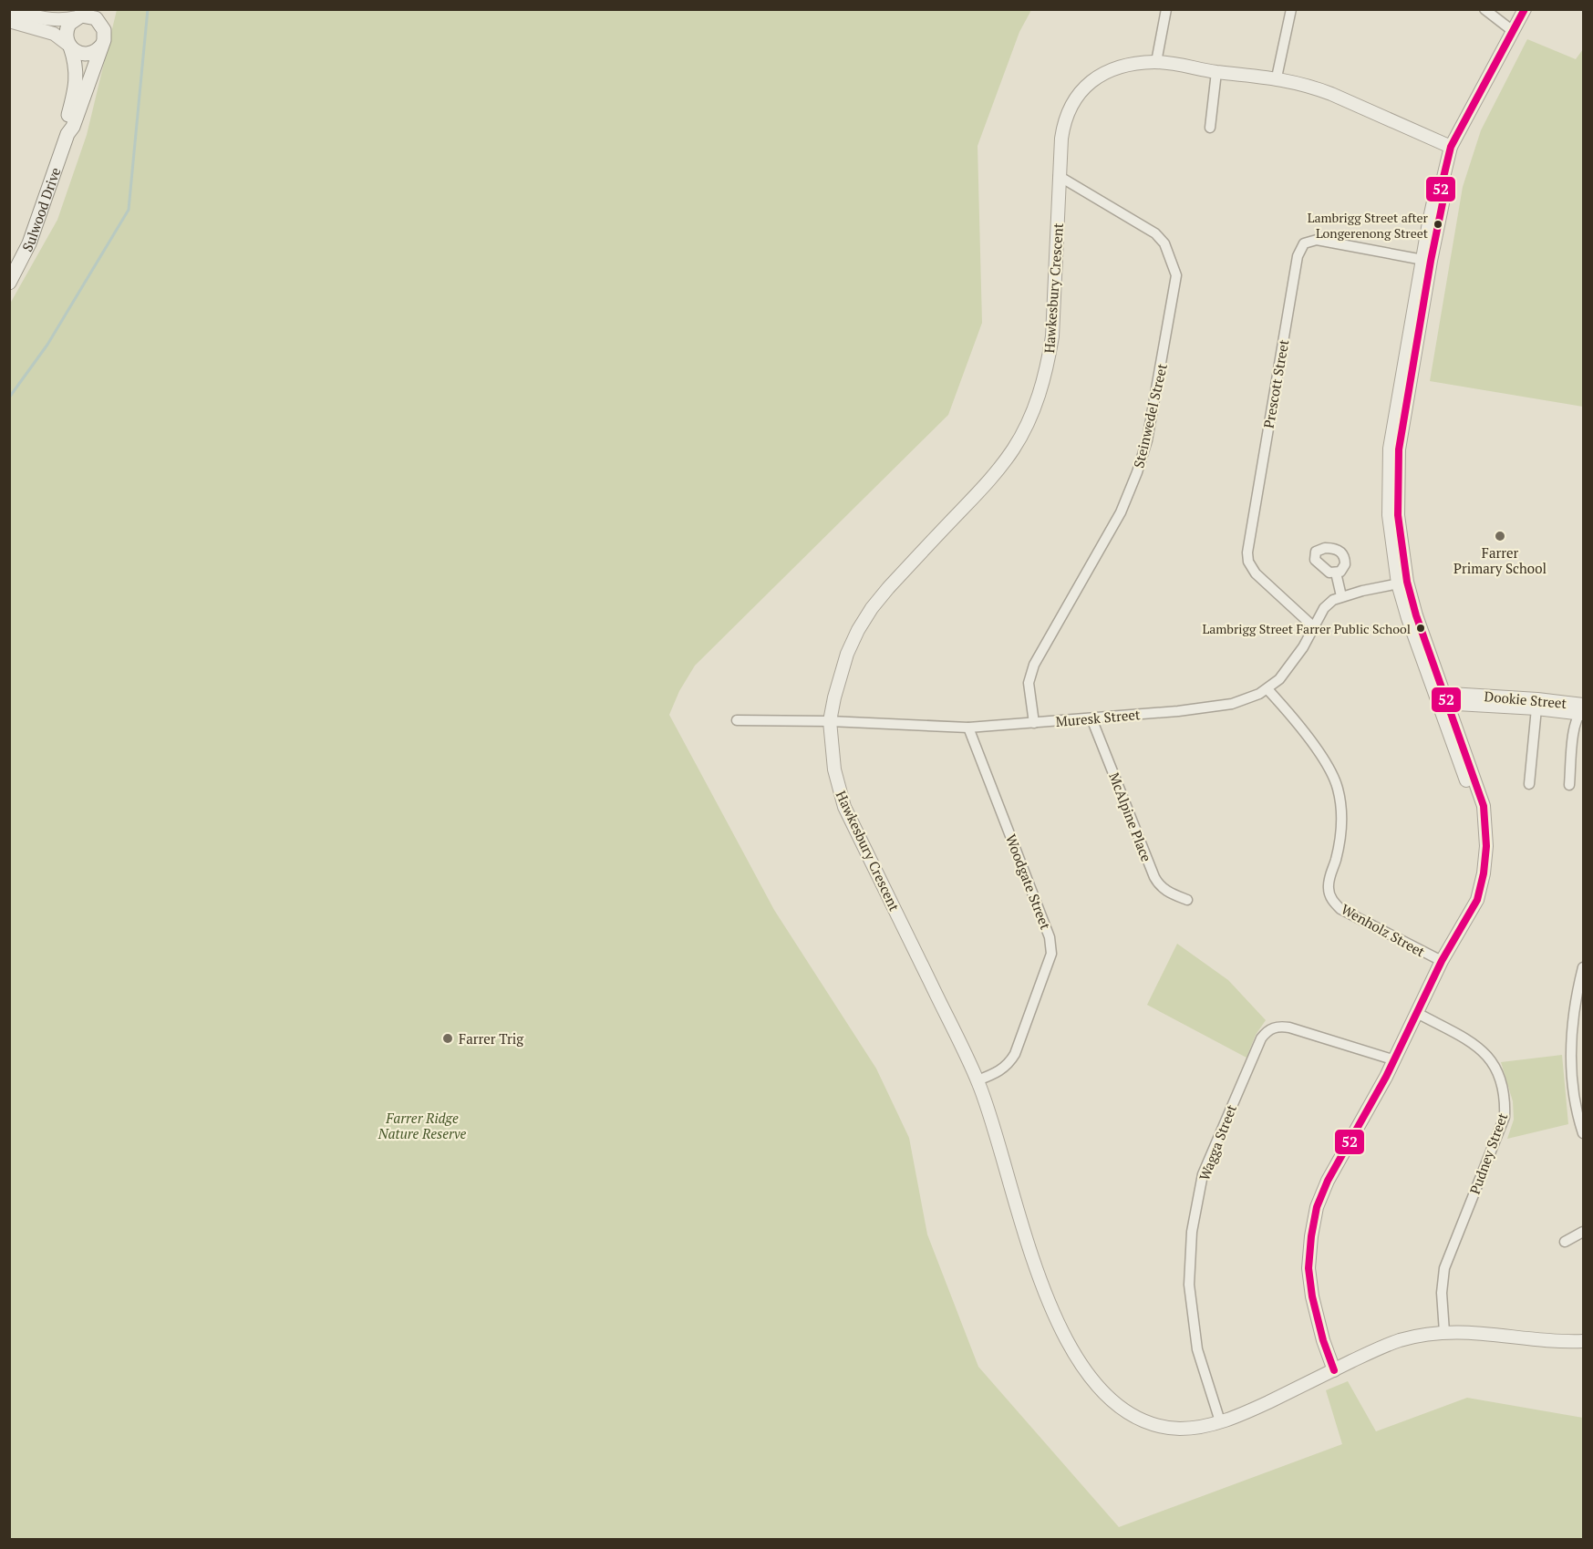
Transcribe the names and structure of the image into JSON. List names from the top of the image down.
{
  "streets": {
    "main road": ["Sulwood Drive"],
    "street": [
      "Hawkesbury Crescent",
      "Prescott Street",
      "Steinwedel Street",
      "Dookie Street",
      "Muresk Street",
      "McAlpine Place",
      "Woodgate Street",
      "Wenholz Street",
      "Wagga Street",
      "Pudney Street"
    ]
  },
  "crossings": [
    ["Hawkesbury Crescent", "Steinwedel Street"],
    ["Hawkesbury Crescent", "Muresk Street"],
    ["Hawkesbury Crescent", "Woodgate Street"],
    ["Hawkesbury Crescent", "Wagga Street"],
    ["Hawkesbury Crescent", "Pudney Street"],
    ["Prescott Street", "Muresk Street"],
    ["Steinwedel Street", "Muresk Street"],
    ["Muresk Street", "McAlpine Place"],
    ["Muresk Street", "Woodgate Street"],
    ["Muresk Street", "Wenholz Street"]
  ],
  "parks": ["Farrer Ridge Nature Reserve"],
  "places": [
    "Lambrigg Street after Longerenong Street",
    "Farrer Primary School",
    "Lambrigg Street Farrer Public School",
    "Farrer Trig"
  ],
  "lines": ["transit line 52"]
}
